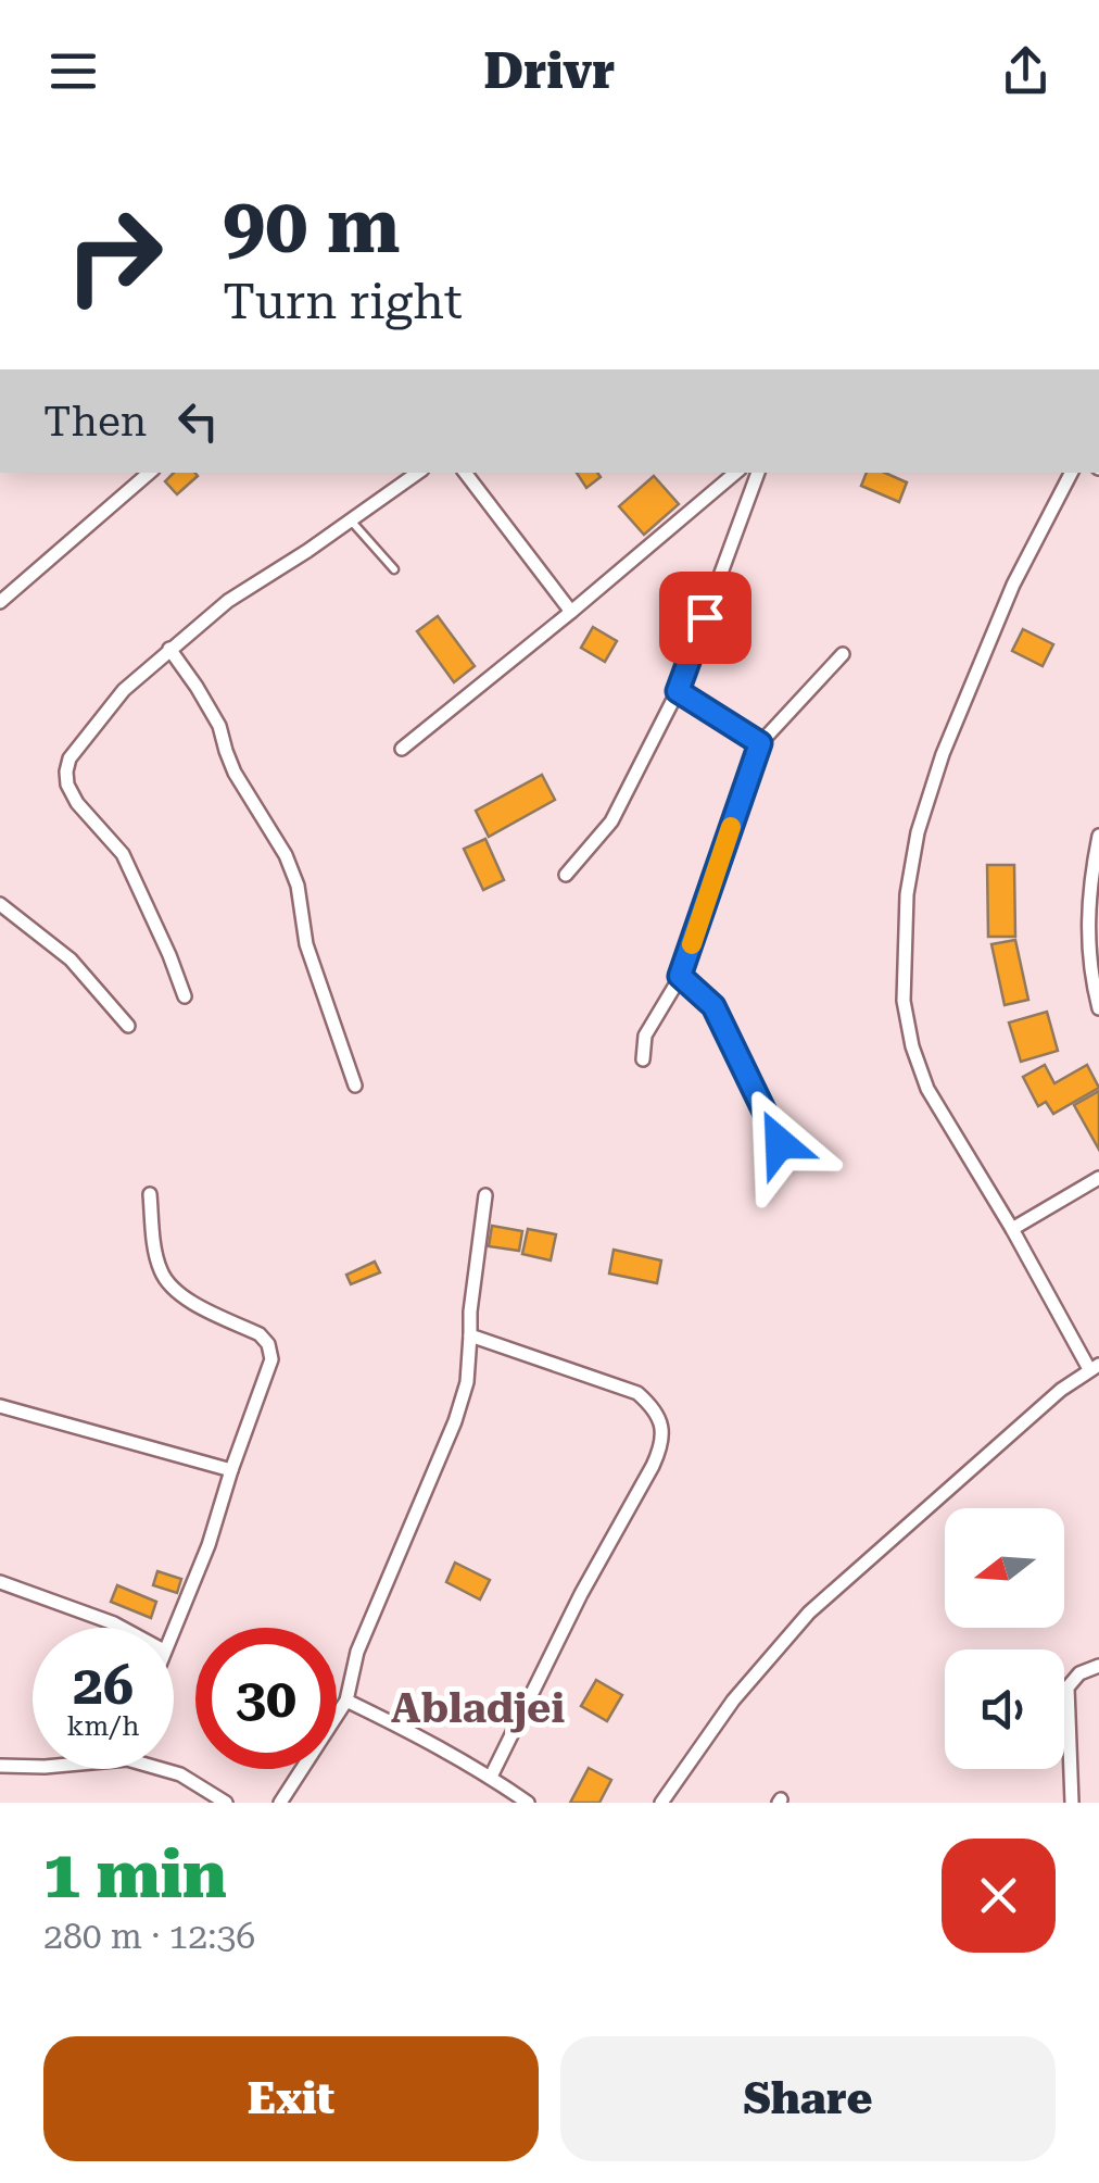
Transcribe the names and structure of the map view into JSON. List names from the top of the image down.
{
  "districts": ["Abladjei"],
  "north": "left",
  "page": {
    "header": "Drivr",
    "turn": ["90 m", "Turn right"],
    "then": "Then",
    "speed": "26 km/h",
    "limit": "30",
    "heading": ["1 min", "280 m · 12:36"],
    "buttons": ["Exit", "Share"]
  }
}
